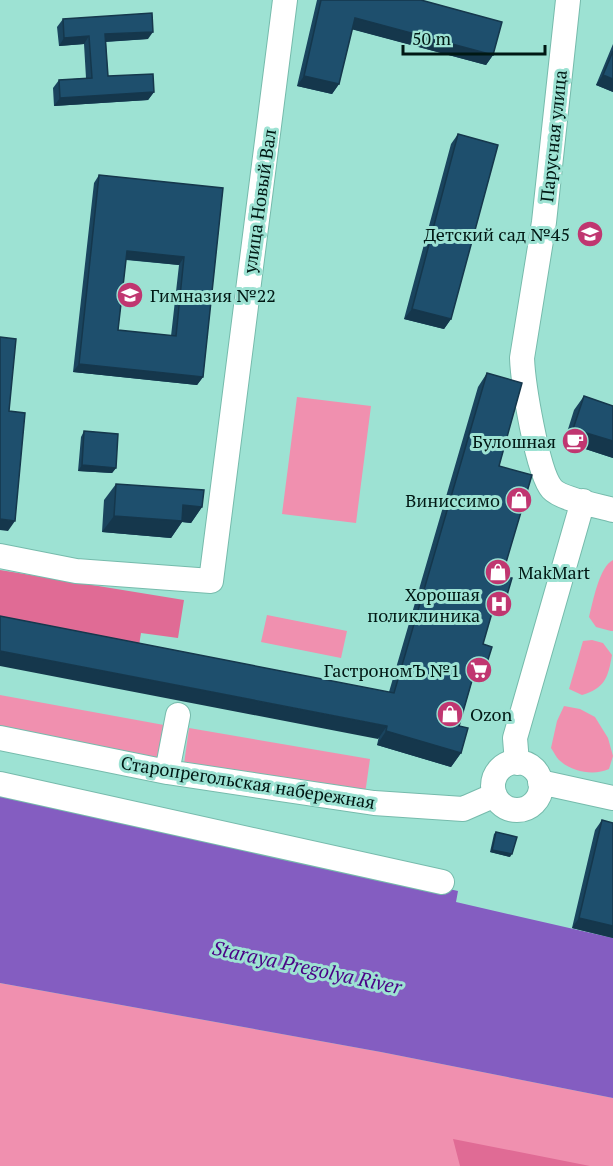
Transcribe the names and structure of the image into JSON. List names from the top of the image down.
{
  "streets": {
    "street": ["Парусная улица", "улица Новый Вал", "Старопрегольская набережная"]
  },
  "water": ["Staraya Pregolya River"],
  "places": {
    "school or university": ["Детский сад №45", "Гимназия №22"],
    "cafe": ["Булошная"],
    "shop": ["Виниссимо", "MakMart", "Ozon"],
    "hospital": ["Хорошая поликлиника"],
    "supermarket": ["ГастрономЪ №1"]
  },
  "scale_bar": "50 m"
}
